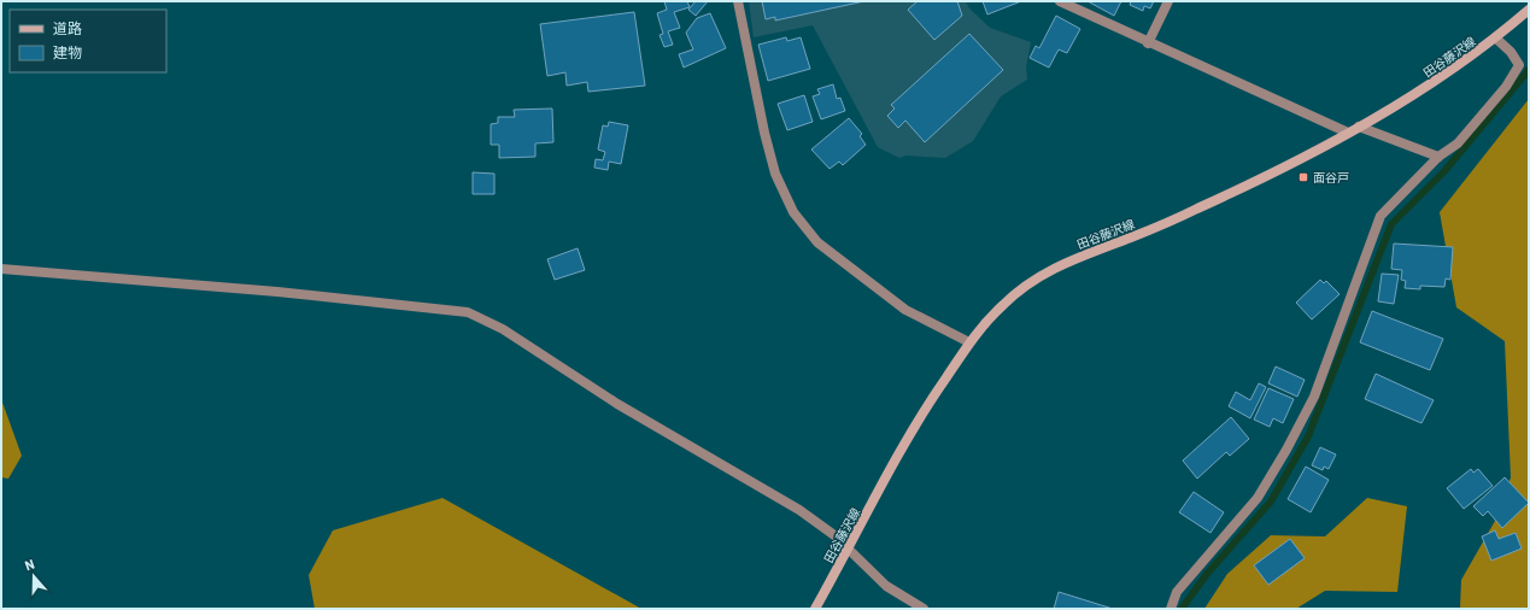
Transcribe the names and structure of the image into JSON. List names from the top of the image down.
{
  "streets": {
    "main road": ["田谷藤沢線"]
  },
  "places": {
    "transit": ["面谷戸"]
  },
  "legend": ["道路", "建物"],
  "north": "top"
}
